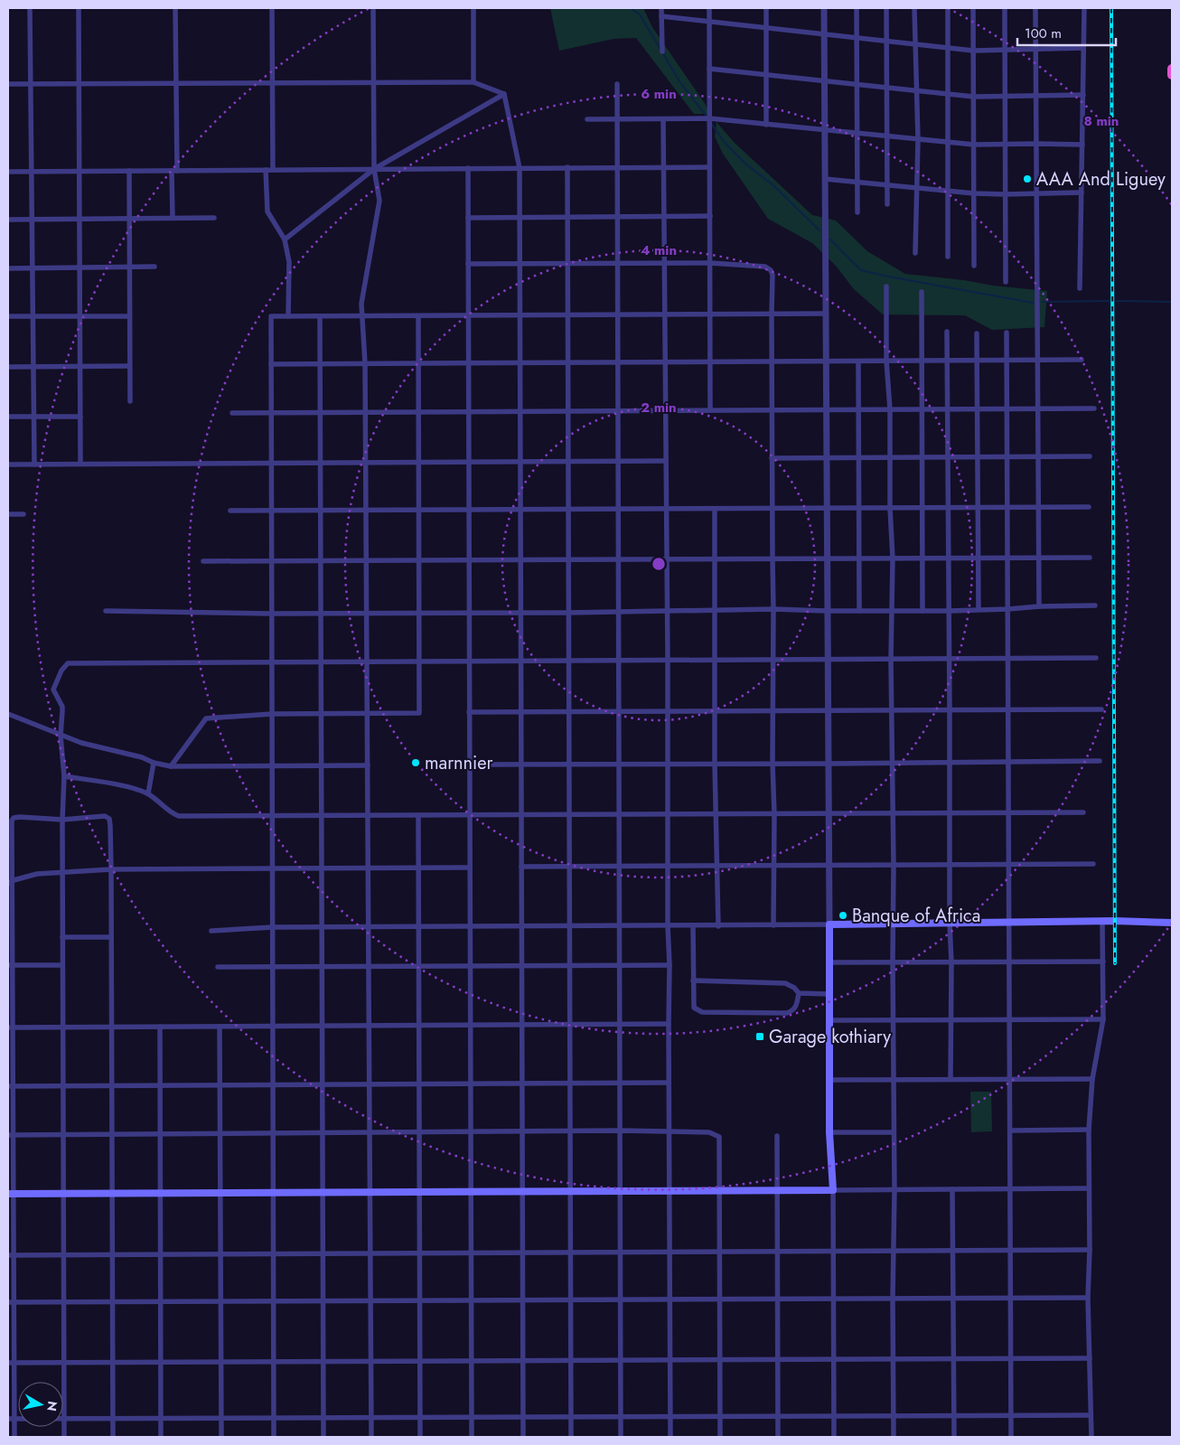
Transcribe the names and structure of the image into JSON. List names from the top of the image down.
{
  "places": {
    "other": ["AAA And Liguey", "marnnier", "Banque of Africa"],
    "transit": ["Garage kothiary"]
  },
  "scale_bar": "100 m",
  "north": "right",
  "rings": [
    "6 min",
    "8 min",
    "4 min",
    "2 min"
  ]
}
